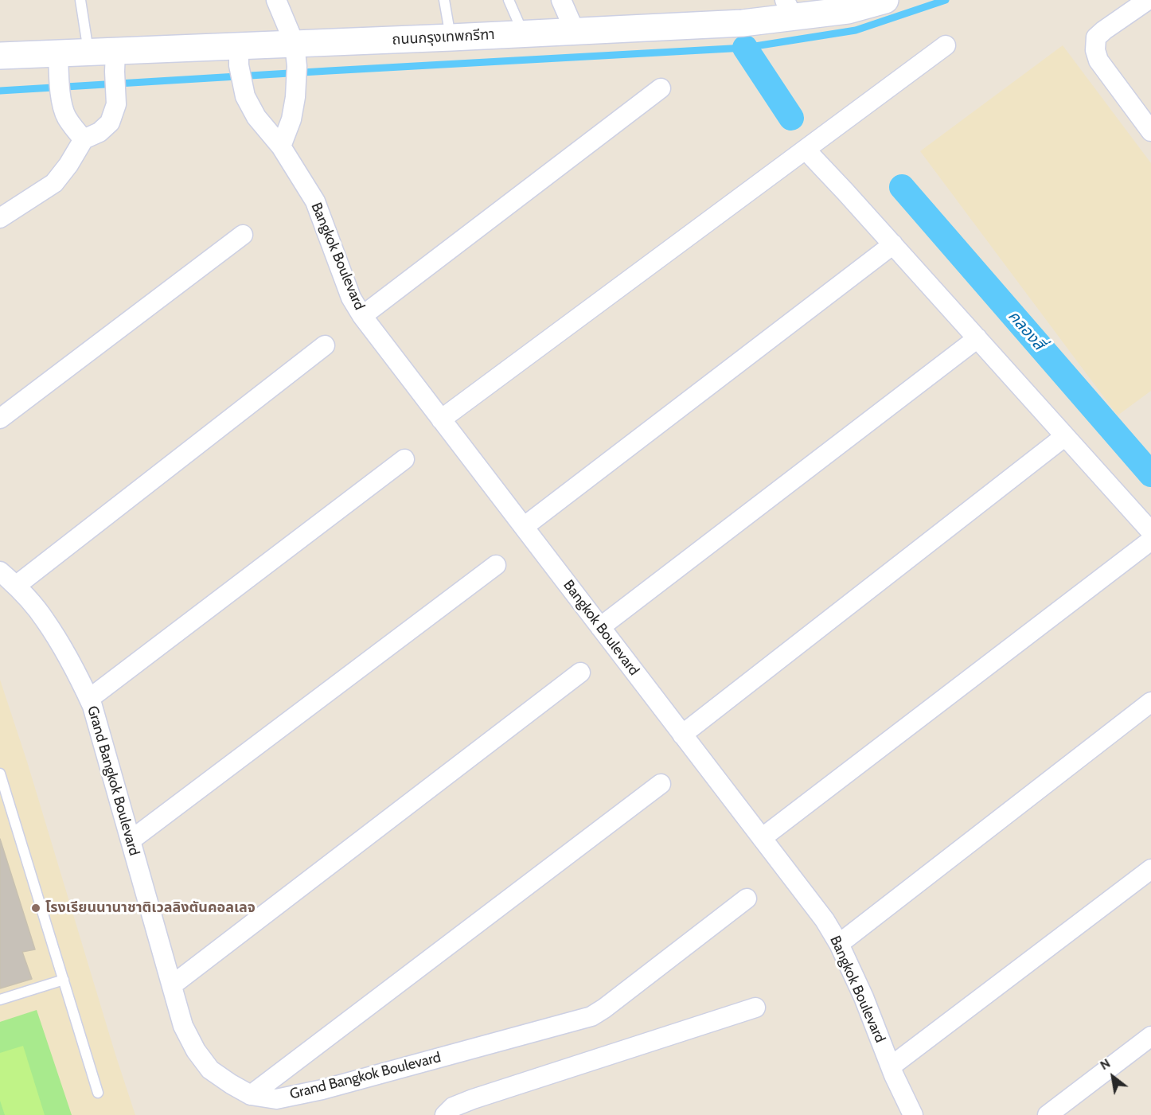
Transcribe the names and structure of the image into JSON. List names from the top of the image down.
{
  "streets": {
    "main road": ["ถนนกรุงเทพกรีฑา"],
    "street": ["Bangkok Boulevard", "Grand Bangkok Boulevard"]
  },
  "crossings": [
    ["ถนนกรุงเทพกรีฑา", "Bangkok Boulevard"]
  ],
  "water": ["คลองสี่"],
  "places": ["โรงเรียนนานาชาติเวลลิงตันคอลเลจ"],
  "north": "top left"
}
